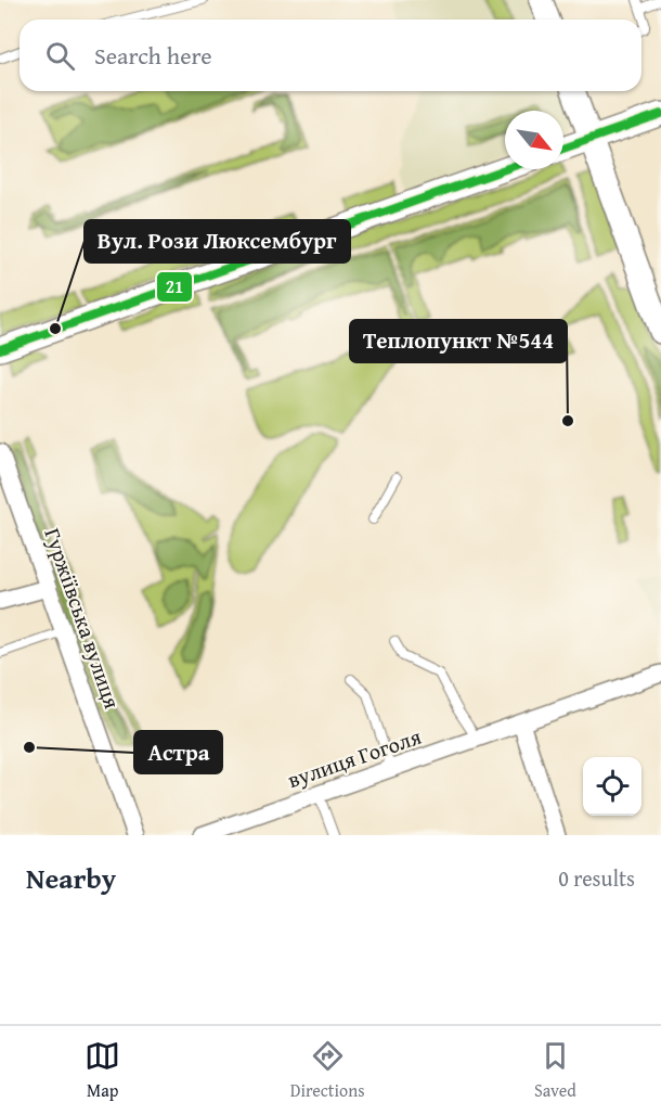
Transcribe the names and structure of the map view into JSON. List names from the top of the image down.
{
  "streets": {
    "street": ["Гуржіївська вулиця", "вулиця Гоголя"]
  },
  "places": ["Вул. Рози Люксембург", "Теплопункт №544", "Астра"],
  "lines": ["transit line 21"],
  "north": "bottom right",
  "page": {
    "search": "Search here",
    "heading": ["Nearby", "0 results"],
    "nav": ["Map", "Directions", "Saved"]
  }
}
